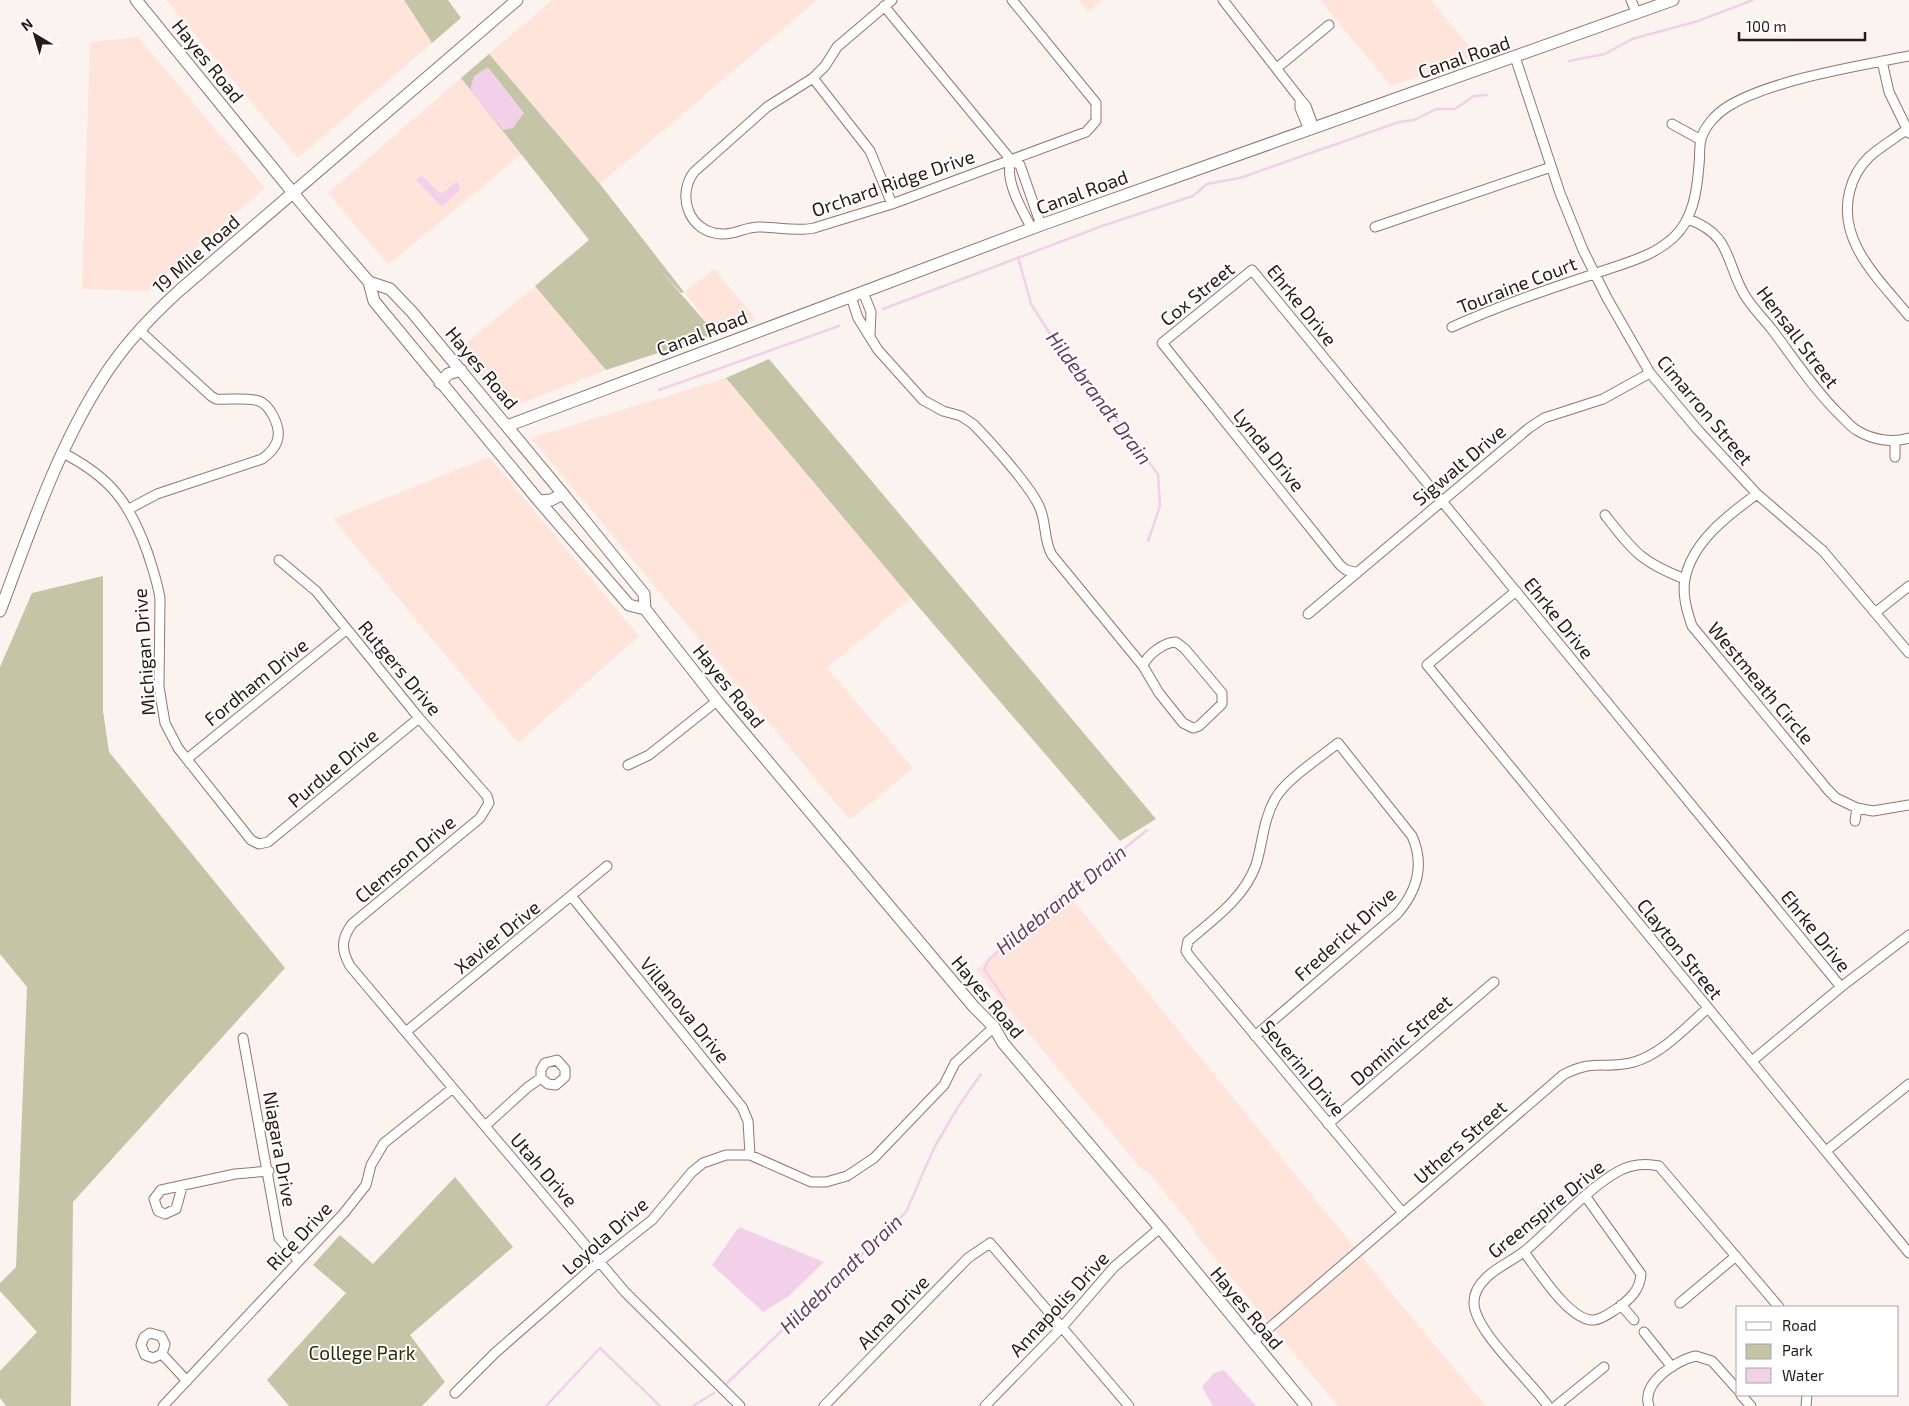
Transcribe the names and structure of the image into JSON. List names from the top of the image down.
{
  "streets": {
    "street": [
      "Canal Road",
      "Hayes Road",
      "Orchard Ridge Drive",
      "19 Mile Road",
      "Touraine Court",
      "Cox Street",
      "Ehrke Drive",
      "Hensall Street",
      "Cimarron Street",
      "Lynda Drive",
      "Sigwalt Drive",
      "Michigan Drive",
      "Rutgers Drive",
      "Fordham Drive",
      "Westmeath Circle",
      "Purdue Drive",
      "Clemson Drive",
      "Frederick Drive",
      "Xavier Drive",
      "Clayton Street",
      "Villanova Drive",
      "Dominic Street",
      "Severini Drive",
      "Uthers Street",
      "Niagara Drive",
      "Utah Drive",
      "Greenspire Drive",
      "Rice Drive",
      "Loyola Drive",
      "Annapolis Drive",
      "Alma Drive"
    ]
  },
  "crossings": [
    ["Canal Road", "Hayes Road"],
    ["Canal Road", "Cimarron Street"],
    ["Hayes Road", "19 Mile Road"],
    ["Hayes Road", "Uthers Street"],
    ["Hayes Road", "Loyola Drive"],
    ["Hayes Road", "Annapolis Drive"],
    ["19 Mile Road", "Michigan Drive"],
    ["Touraine Court", "Hensall Street"],
    ["Touraine Court", "Cimarron Street"],
    ["Cox Street", "Ehrke Drive"],
    ["Cox Street", "Lynda Drive"],
    ["Ehrke Drive", "Sigwalt Drive"],
    ["Ehrke Drive", "Clayton Street"],
    ["Cimarron Street", "Sigwalt Drive"],
    ["Cimarron Street", "Westmeath Circle"],
    ["Lynda Drive", "Sigwalt Drive"],
    ["Michigan Drive", "Fordham Drive"],
    ["Michigan Drive", "Purdue Drive"],
    ["Rutgers Drive", "Fordham Drive"],
    ["Rutgers Drive", "Purdue Drive"],
    ["Rutgers Drive", "Clemson Drive"],
    ["Clemson Drive", "Utah Drive"],
    ["Frederick Drive", "Severini Drive"],
    ["Xavier Drive", "Villanova Drive"],
    ["Xavier Drive", "Utah Drive"],
    ["Clayton Street", "Uthers Street"],
    ["Villanova Drive", "Loyola Drive"],
    ["Dominic Street", "Severini Drive"],
    ["Severini Drive", "Uthers Street"],
    ["Niagara Drive", "Rice Drive"],
    ["Utah Drive", "Rice Drive"],
    ["Utah Drive", "Loyola Drive"],
    ["Annapolis Drive", "Alma Drive"]
  ],
  "water": ["Hildebrandt Drain"],
  "parks": ["College Park"],
  "legend": ["Road", "Park", "Water"],
  "scale_bar": "100 m",
  "north": "top left"
}
